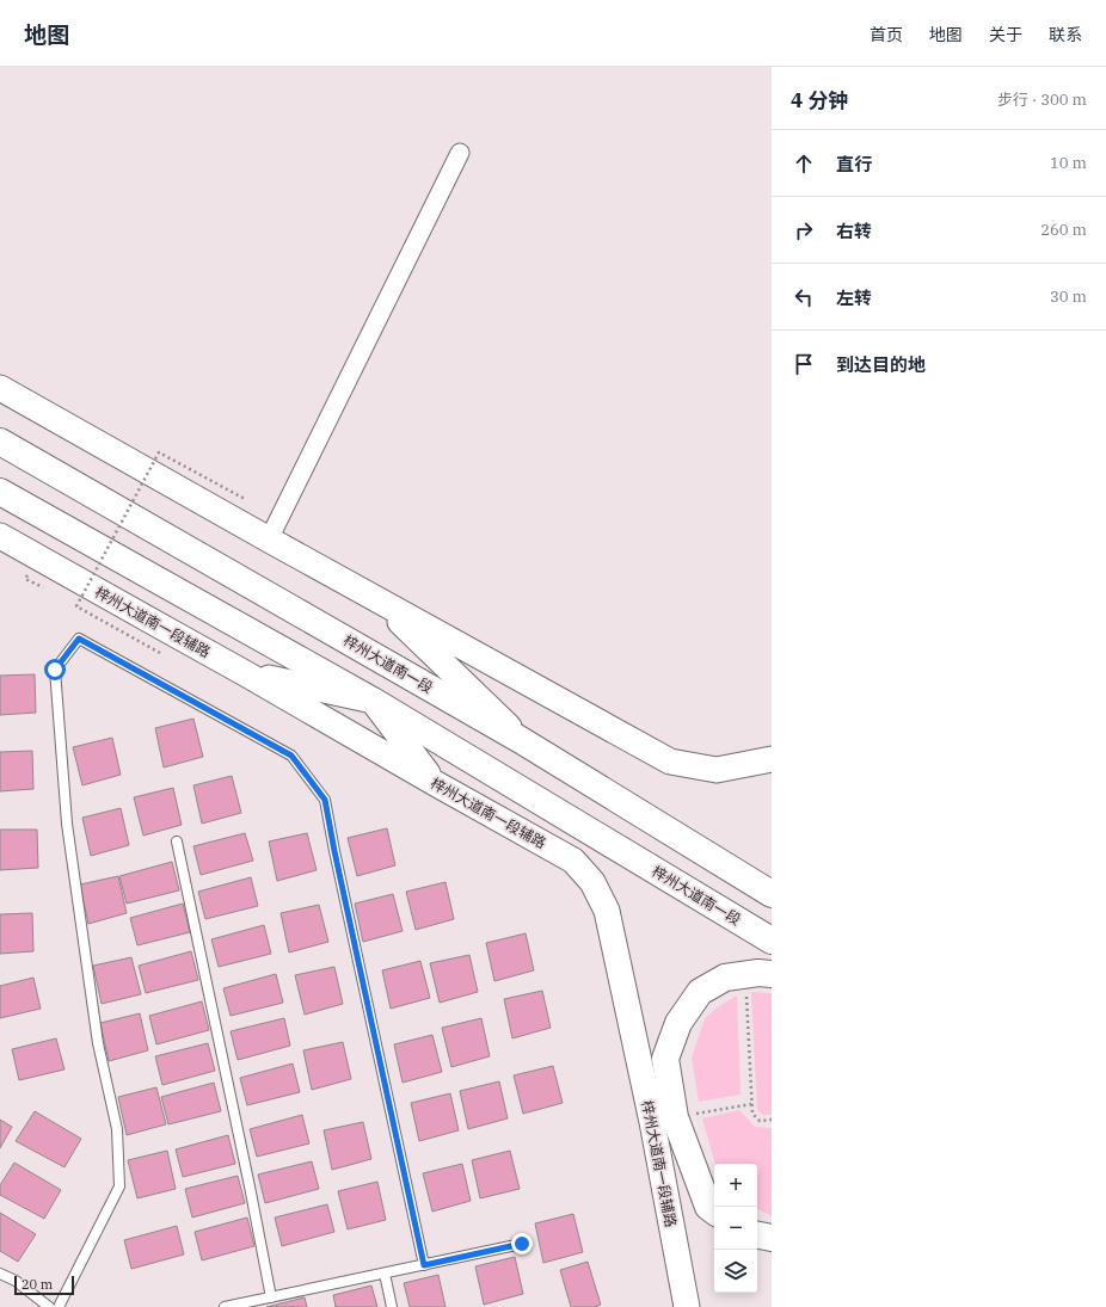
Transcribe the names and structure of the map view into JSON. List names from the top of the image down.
{
  "streets": {
    "main road": ["梓州大道南一段辅路", "梓州大道南一段"]
  },
  "scale_bar": "20 m",
  "page": {
    "header": "地图",
    "nav": [
      "首页",
      "地图",
      "关于",
      "联系"
    ],
    "heading": ["4 分钟", "步行 · 300 m"],
    "list": [
      ["直行", "10 m"],
      ["右转", "260 m"],
      ["左转", "30 m"],
      "到达目的地"
    ],
    "map_buttons": ["+", "−"],
    "scale": "20 m"
  }
}
